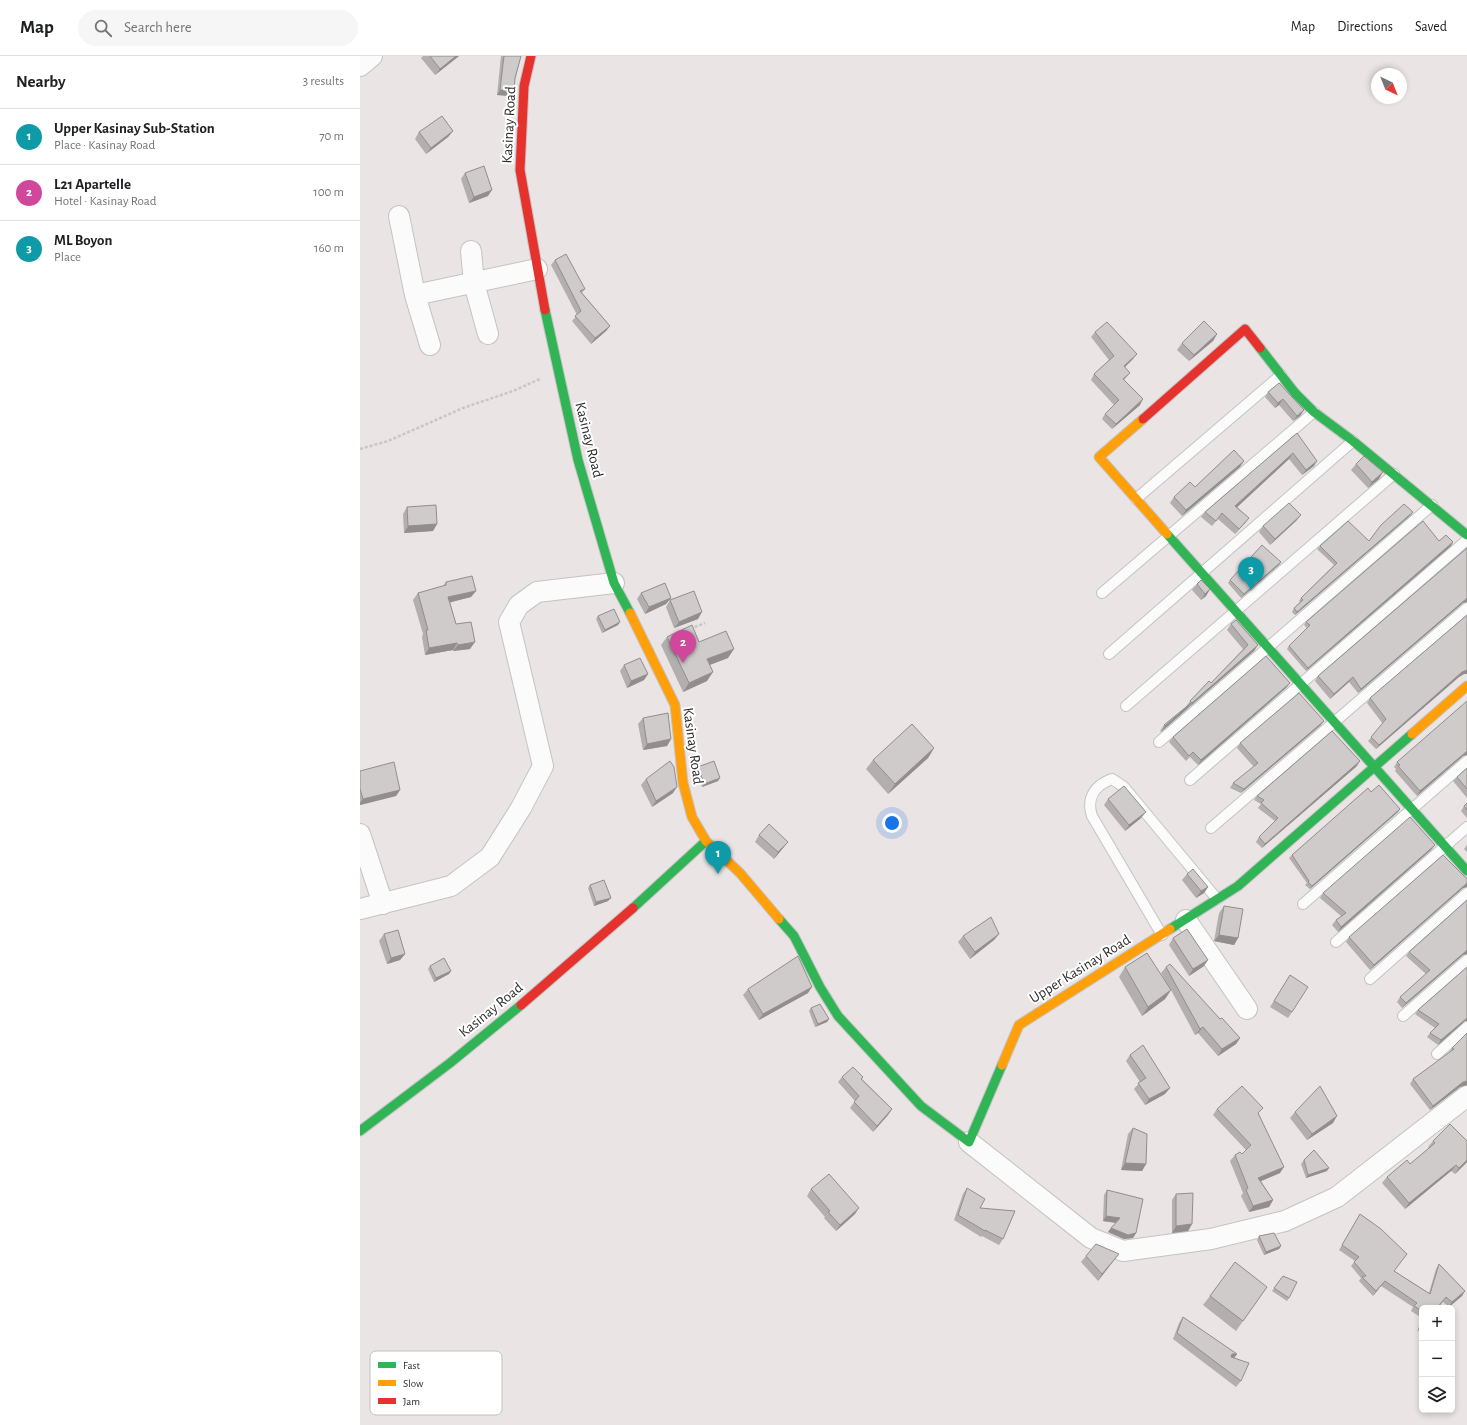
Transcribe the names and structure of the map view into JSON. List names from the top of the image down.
{
  "streets": {
    "street": ["Kasinay Road", "Upper Kasinay Road"]
  },
  "legend": ["Fast", "Slow", "Jam"],
  "north": "bottom right",
  "page": {
    "header": "Map",
    "search": "Search here",
    "nav": ["Map", "Directions", "Saved"],
    "heading": ["Nearby", "3 results"],
    "list": [
      {
        "mark": "1",
        "name": "Upper Kasinay Sub-Station",
        "note": "Place · Kasinay Road",
        "value": "70 m"
      },
      {
        "mark": "2",
        "name": "L21 Apartelle",
        "note": "Hotel · Kasinay Road",
        "value": "100 m"
      },
      {
        "mark": "3",
        "name": "ML Boyon",
        "note": "Place",
        "value": "160 m"
      }
    ],
    "pins": ["3", "2", "1"],
    "map_buttons": ["+", "−"]
  }
}
